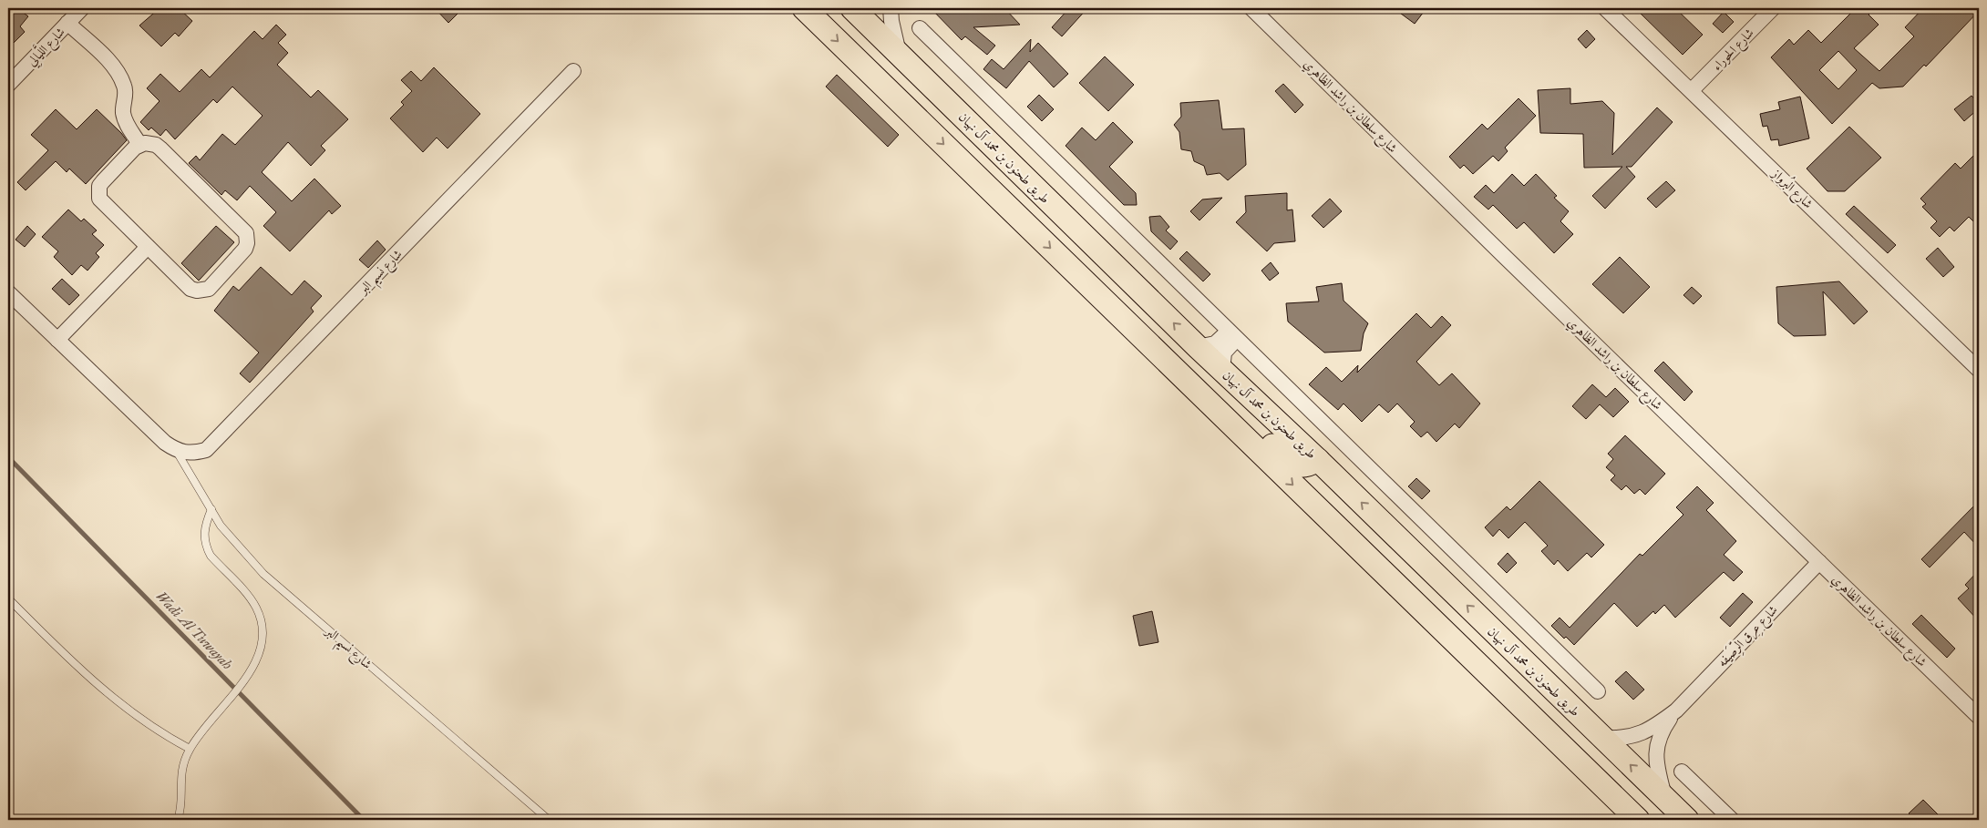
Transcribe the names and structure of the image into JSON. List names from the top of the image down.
{
  "streets": {
    "main road": ["طريق طحنون بن محمد آل نهيان"],
    "street": [
      "شارع اللَّيالِي",
      "شارع الحوراء",
      "شارع سلطان بن راشد الظاهري",
      "شارع البُرواز",
      "شارع نسيم البر",
      "شارع عِرق الرِّصَيفه"
    ]
  },
  "crossings": [
    ["شارع الحوراء", "شارع البُرواز"],
    ["شارع سلطان بن راشد الظاهري", "شارع عِرق الرِّصَيفه"],
    ["طريق طحنون بن محمد آل نهيان", "شارع عِرق الرِّصَيفه"]
  ],
  "water": ["Wadi Al Tuwayah"]
}
